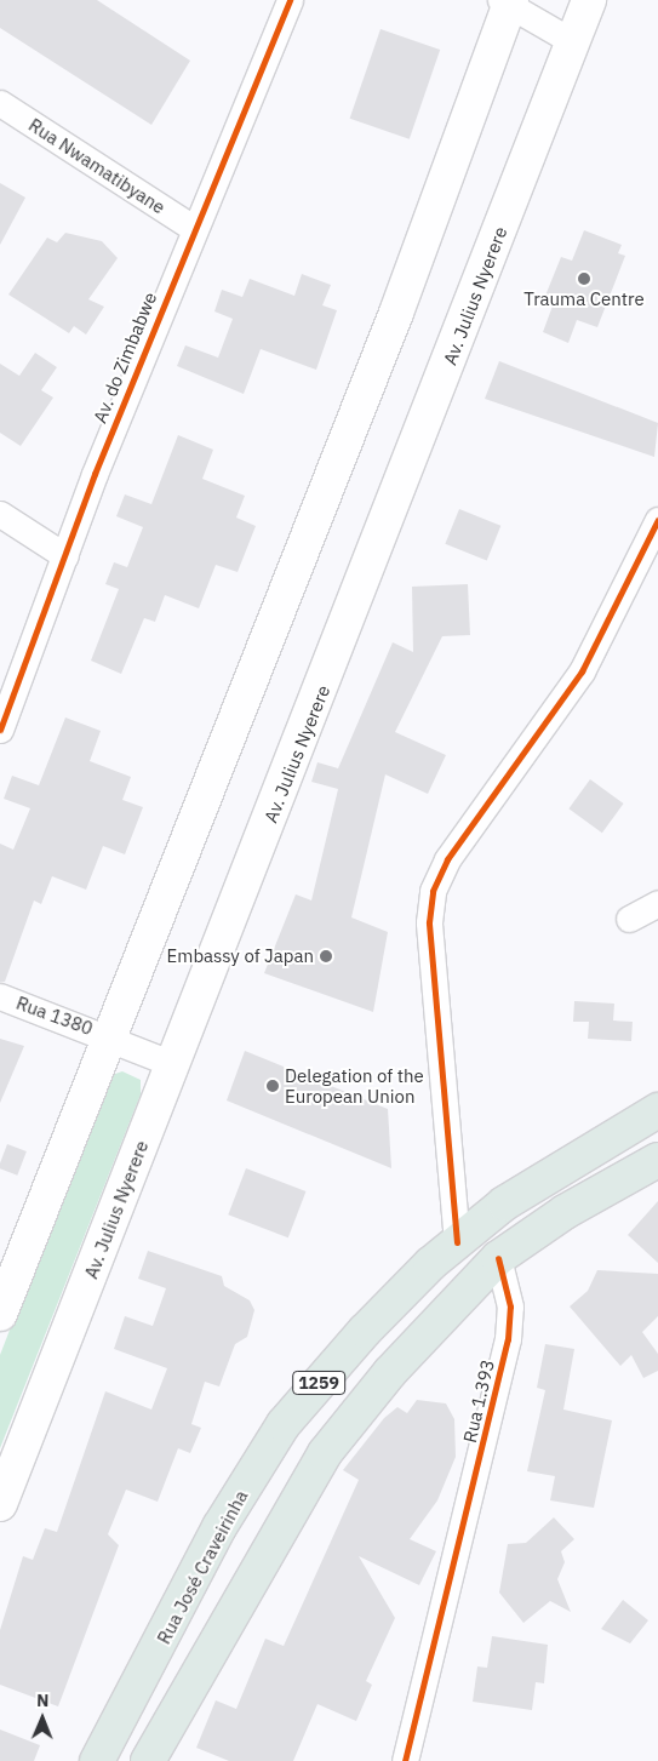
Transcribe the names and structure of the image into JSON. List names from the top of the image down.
{
  "streets": {
    "main road": ["Av. Julius Nyerere", "1259", "Rua José Craveirinha"],
    "street": [
      "Rua Nwamatibyane",
      "Av. do Zimbabwe",
      "Rua 1380",
      "Rua 1.393"
    ]
  },
  "crossings": [
    ["Rua Nwamatibyane", "Av. do Zimbabwe"],
    ["Av. Julius Nyerere", "Rua 1380"]
  ],
  "places": ["Trauma Centre", "Embassy of Japan", "Delegation of the European Union"],
  "north": "top"
}
